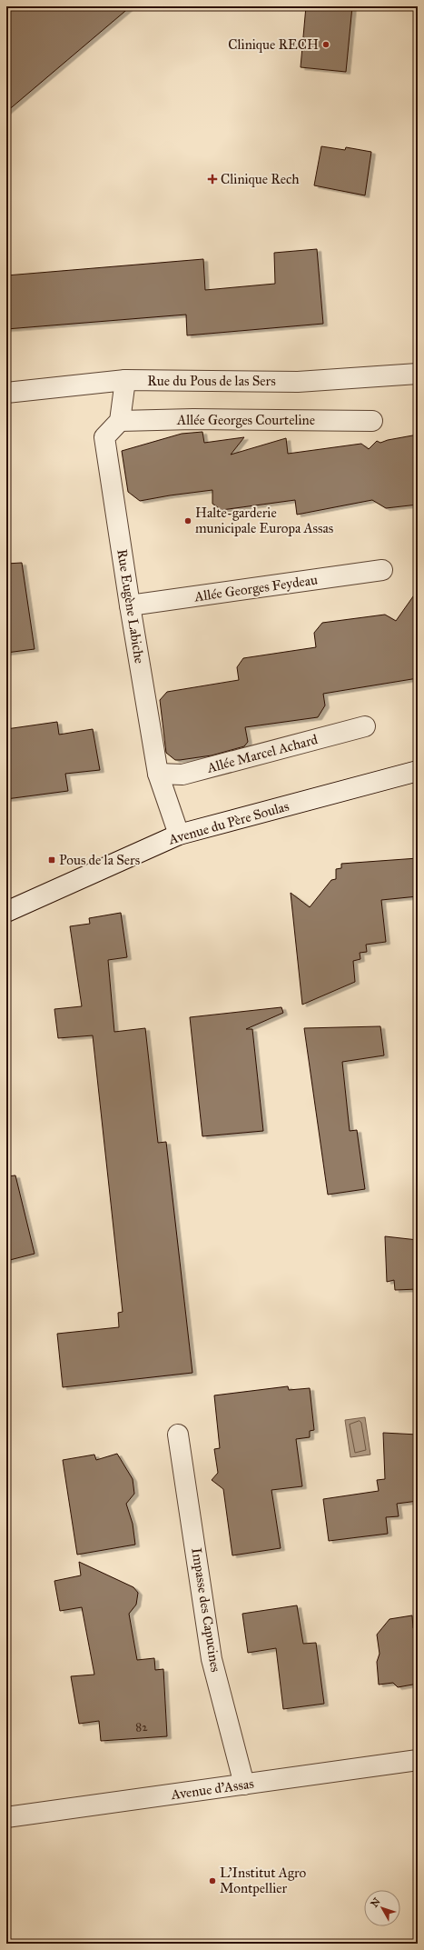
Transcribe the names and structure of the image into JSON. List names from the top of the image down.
{
  "streets": {
    "street": [
      "Rue du Pous de las Sers",
      "Allée Georges Courteline",
      "Allée Georges Feydeau",
      "Rue Eugène Labiche",
      "Allée Marcel Achard",
      "Avenue du Père Soulas",
      "Impasse des Capucines",
      "Avenue d'Assas"
    ]
  },
  "crossings": [
    ["Allée Georges Courteline", "Rue Eugène Labiche"],
    ["Allée Georges Feydeau", "Rue Eugène Labiche"],
    ["Rue Eugène Labiche", "Allée Marcel Achard"],
    ["Rue Eugène Labiche", "Avenue du Père Soulas"],
    ["Impasse des Capucines", "Avenue d'Assas"]
  ],
  "places": {
    "other": ["Clinique RECH", "Halte-garderie municipale Europa Assas", "L'Institut Agro Montpellier"],
    "health": ["Clinique Rech"],
    "transit": ["Pous de la Sers"]
  },
  "house_numbers": ["82"],
  "north": "top left"
}
